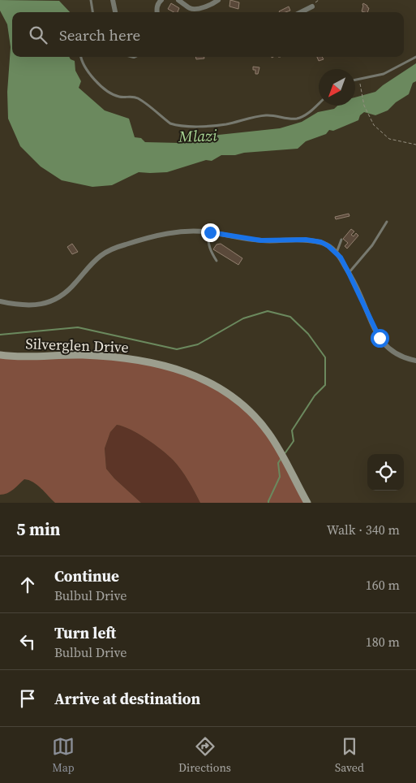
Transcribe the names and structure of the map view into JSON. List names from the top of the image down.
{
  "streets": {
    "street": ["Silverglen Drive"]
  },
  "water": ["Mlazi"],
  "north": "bottom left",
  "page": {
    "search": "Search here",
    "heading": ["5 min", "Walk · 340 m"],
    "list": [
      ["Continue", "Bulbul Drive", "160 m"],
      ["Turn left", "Bulbul Drive", "180 m"],
      "Arrive at destination"
    ],
    "nav": ["Map", "Directions", "Saved"]
  }
}
